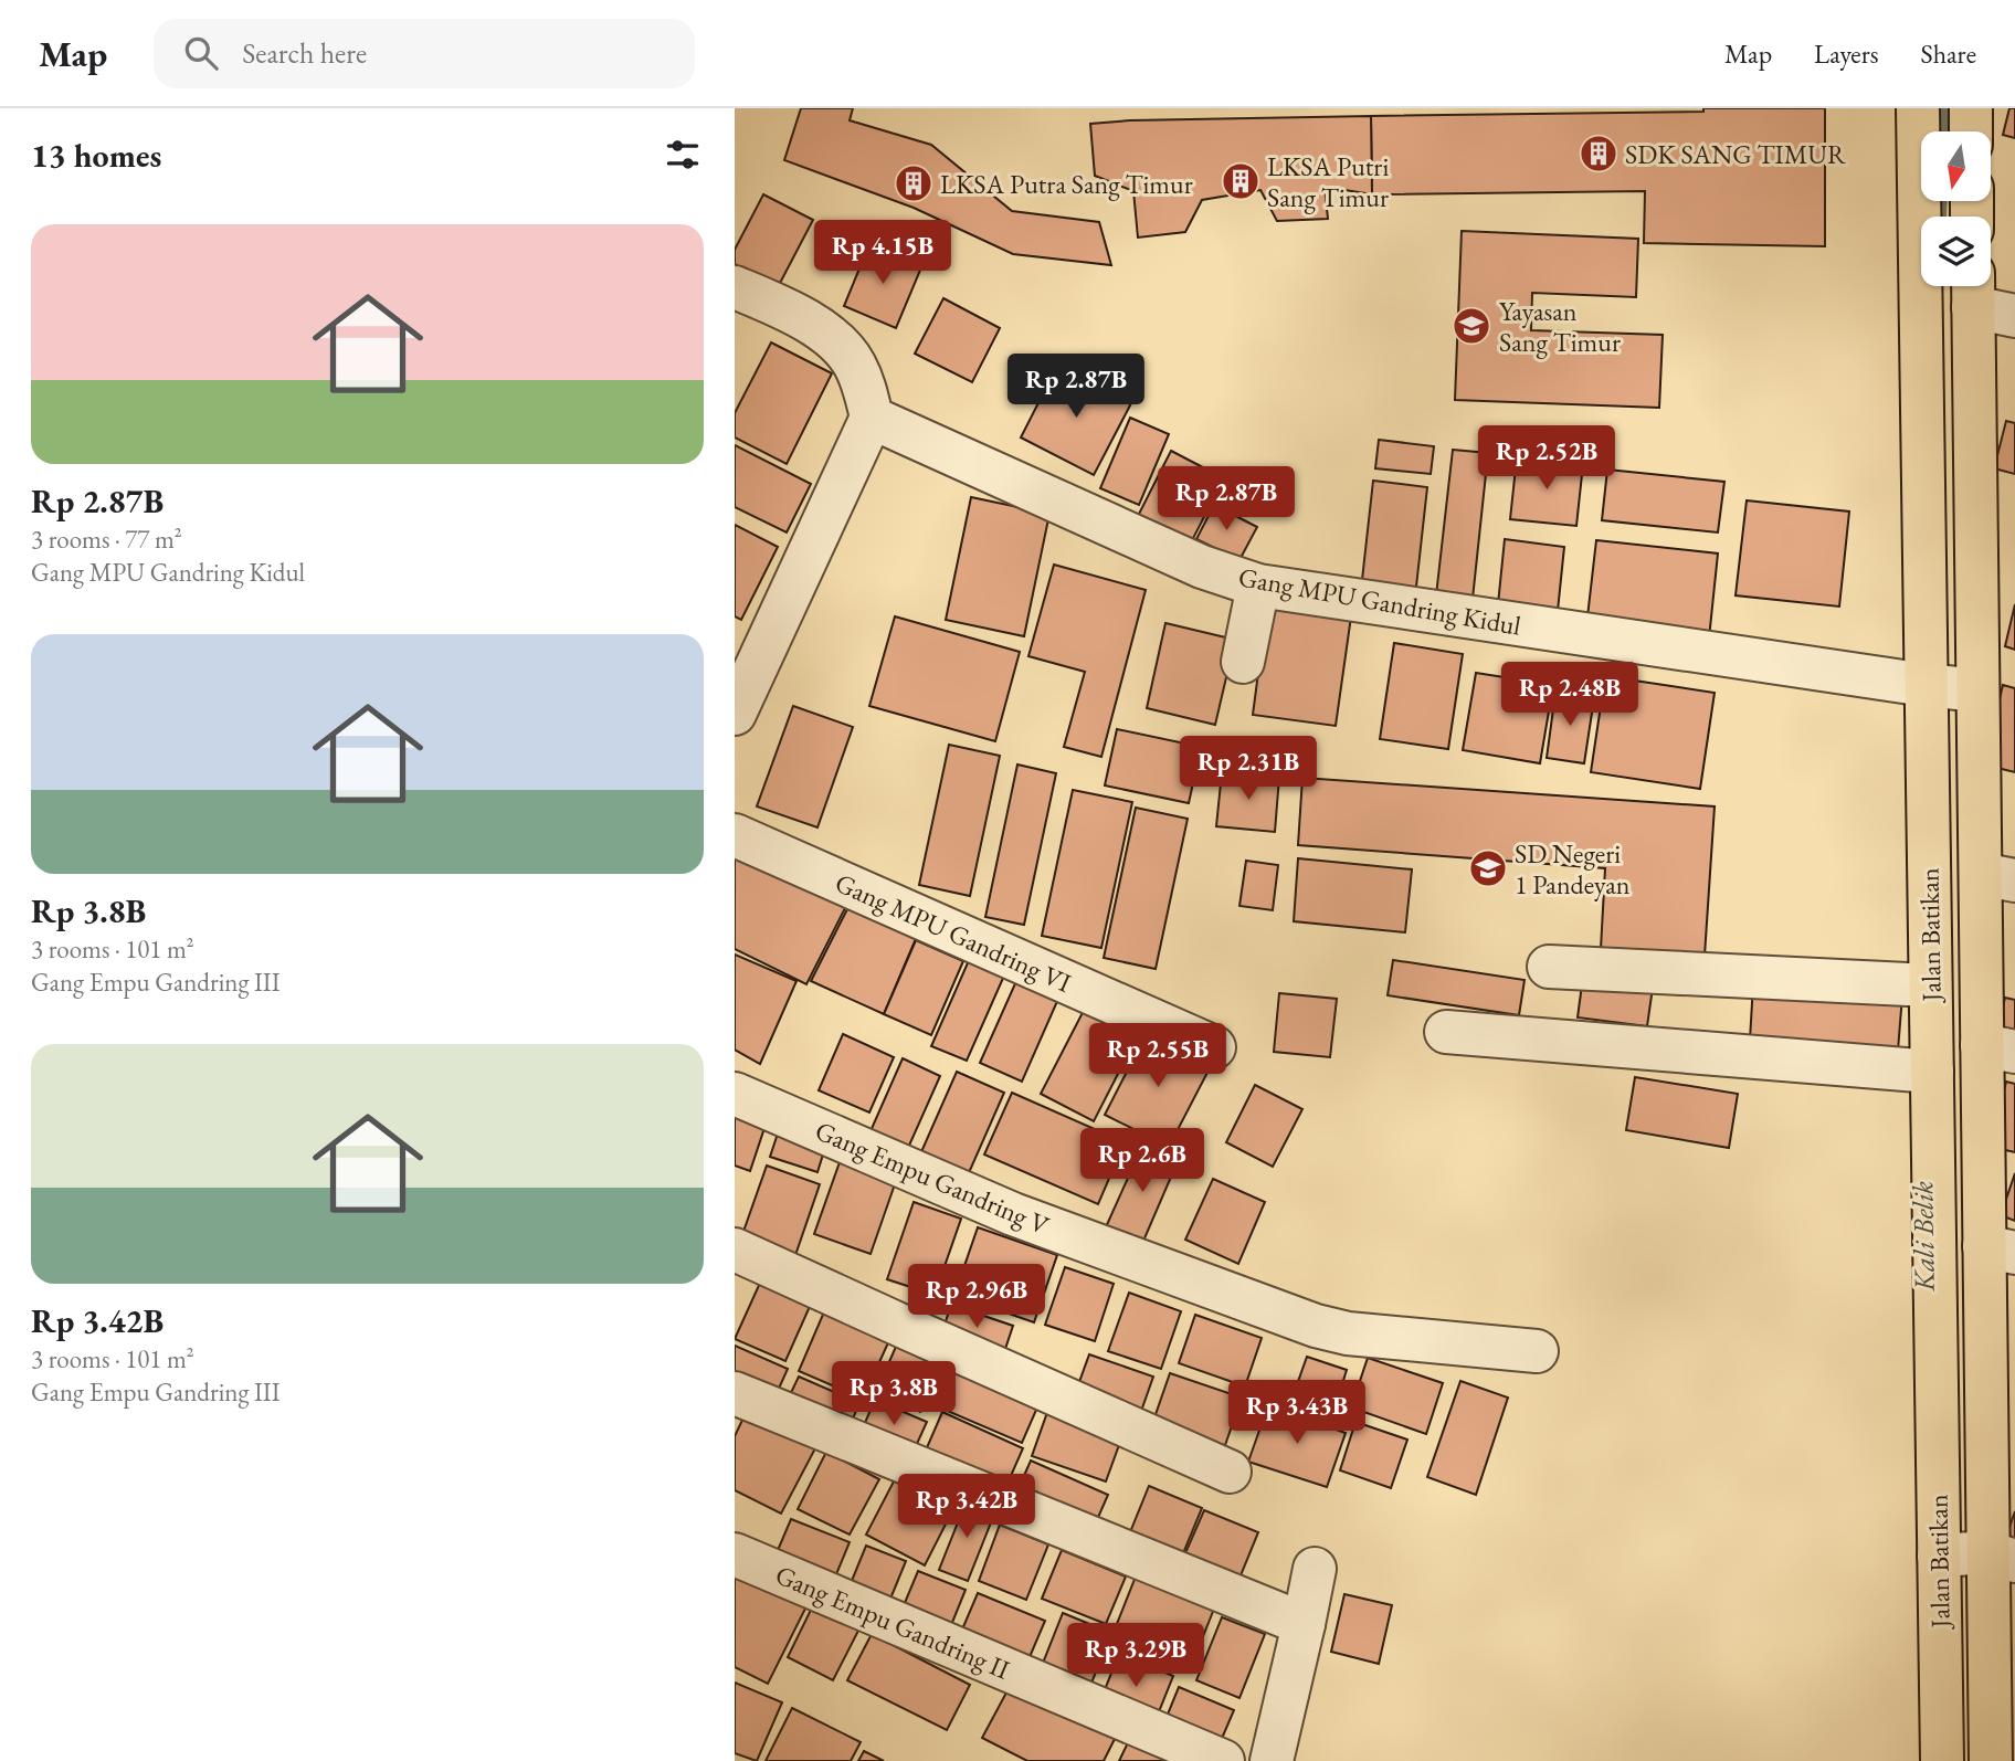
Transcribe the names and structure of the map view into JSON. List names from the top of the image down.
{
  "streets": {
    "main road": ["Jalan Batikan"],
    "street": [
      "Gang MPU Gandring Kidul",
      "Gang MPU Gandring VI",
      "Gang Empu Gandring V",
      "Gang Empu Gandring II"
    ]
  },
  "crossings": [
    ["Gang MPU Gandring Kidul", "Jalan Batikan"]
  ],
  "water": ["Kali Belik"],
  "places": {
    "building": ["SDK SANG TIMUR", "LKSA Putri Sang Timur", "LKSA Putra Sang Timur"],
    "school or university": ["Yayasan Sang Timur", "SD Negeri 1 Pandeyan"]
  },
  "north": "bottom",
  "page": {
    "header": "Map",
    "search": "Search here",
    "nav": ["Map", "Layers", "Share"],
    "heading": "13 homes",
    "list": [
      {
        "name": "Rp 2.87B",
        "note": "3 rooms · 77 m² · Gang MPU Gandring Kidul"
      },
      {
        "name": "Rp 3.8B",
        "note": "3 rooms · 101 m² · Gang Empu Gandring III"
      },
      {
        "name": "Rp 3.42B",
        "note": "3 rooms · 101 m² · Gang Empu Gandring III"
      }
    ],
    "price": [
      "Rp 4.15B",
      "Rp 2.87B",
      "Rp 2.52B",
      "Rp 2.87B",
      "Rp 2.48B",
      "Rp 2.31B",
      "Rp 2.55B",
      "Rp 2.6B",
      "Rp 2.96B",
      "Rp 3.8B",
      "Rp 3.43B",
      "Rp 3.42B",
      "Rp 3.29B"
    ]
  }
}
